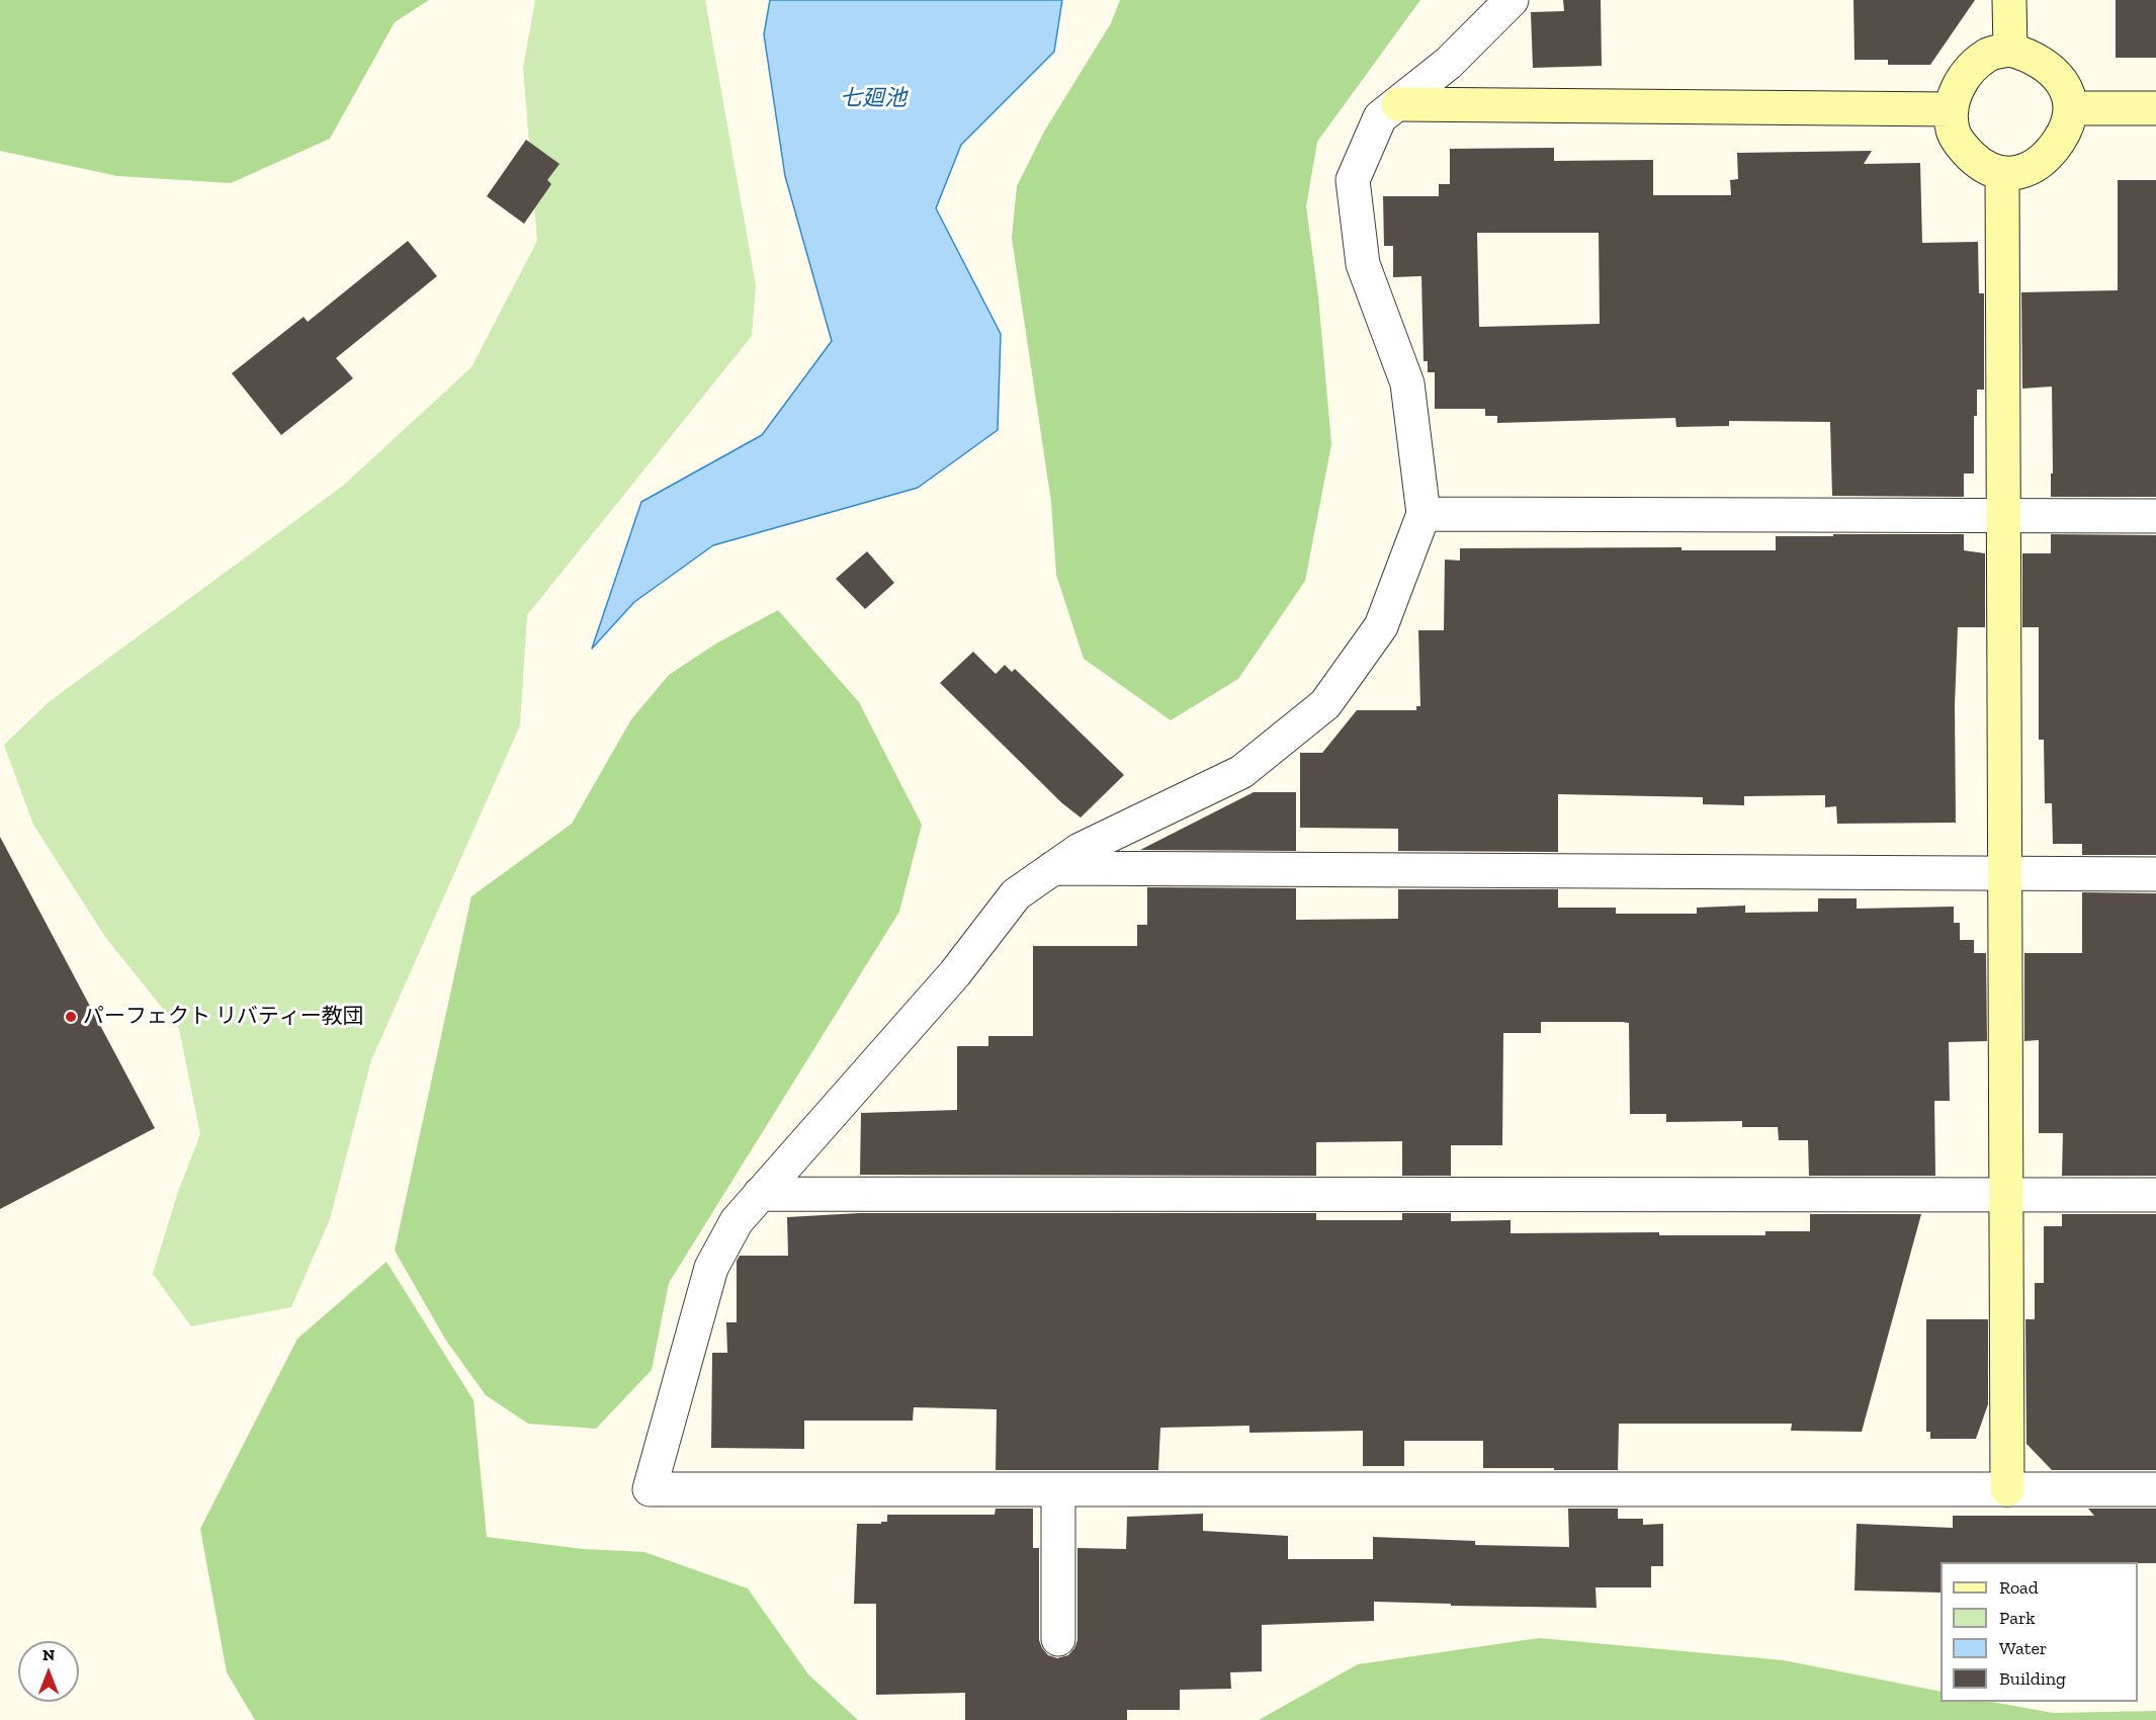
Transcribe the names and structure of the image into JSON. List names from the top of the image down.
{
  "water": ["七廻池"],
  "places": ["パーフェクト リバティー教団"],
  "legend": [
    "Road",
    "Park",
    "Water",
    "Building"
  ],
  "north": "top"
}
